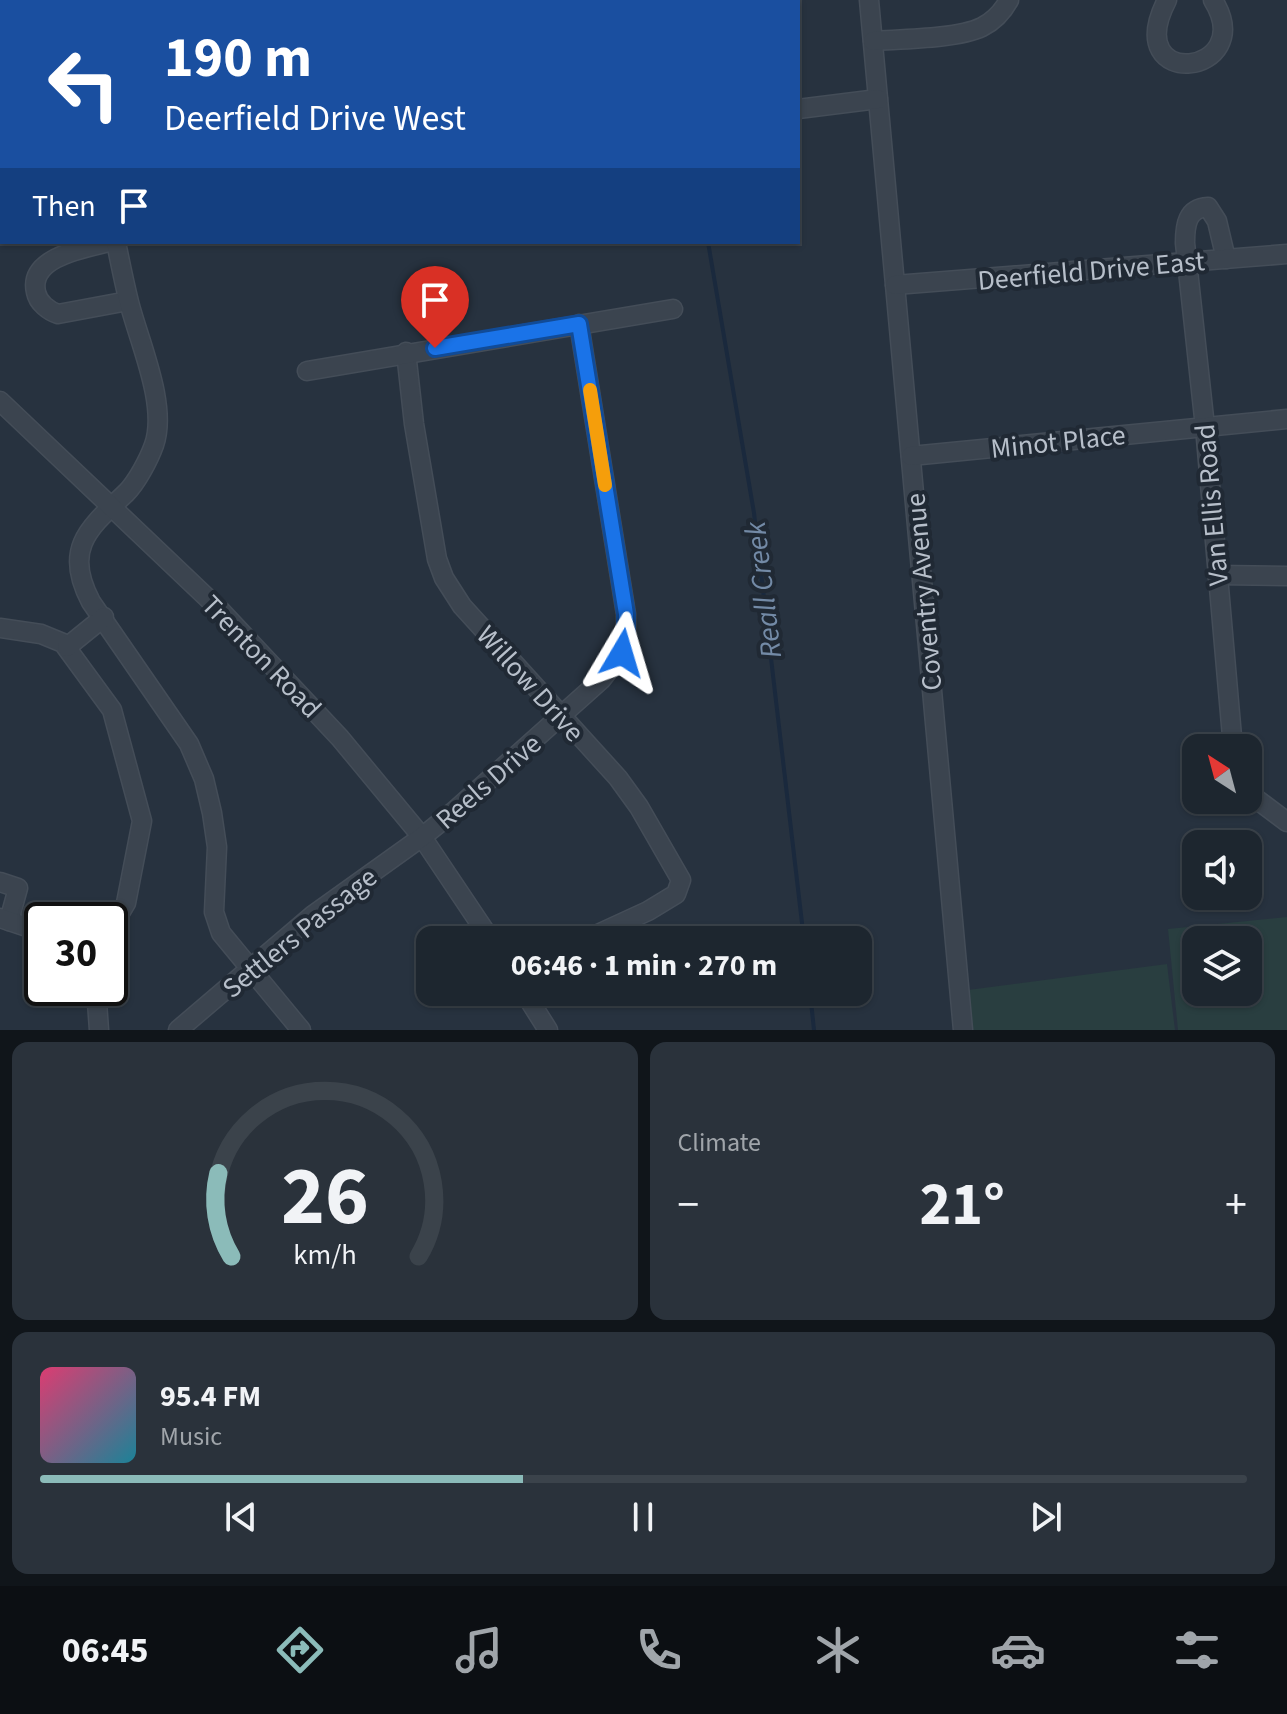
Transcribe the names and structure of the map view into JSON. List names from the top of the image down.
{
  "streets": {
    "street": [
      "Deerfield Drive East",
      "Minot Place",
      "Van Ellis Road",
      "Coventry Avenue",
      "Trenton Road",
      "Willow Drive",
      "Reels Drive",
      "Settlers Passage"
    ]
  },
  "crossings": [
    ["Deerfield Drive East", "Van Ellis Road"],
    ["Deerfield Drive East", "Coventry Avenue"],
    ["Minot Place", "Van Ellis Road"],
    ["Minot Place", "Coventry Avenue"],
    ["Trenton Road", "Reels Drive"],
    ["Trenton Road", "Settlers Passage"],
    ["Willow Drive", "Reels Drive"],
    ["Reels Drive", "Settlers Passage"]
  ],
  "water": ["Reall Creek"],
  "north": "top left",
  "page": {
    "turn": ["190 m", "Deerfield Drive West"],
    "then": "Then",
    "limit": "30",
    "trip": "06:46 · 1 min · 270 m",
    "tile": "Climate",
    "heat": ["−", "21°", "+"],
    "song": ["95.4 FM", "Music"],
    "tabs": "06:45",
    "gauge": ["26", "km/h"]
  }
}
